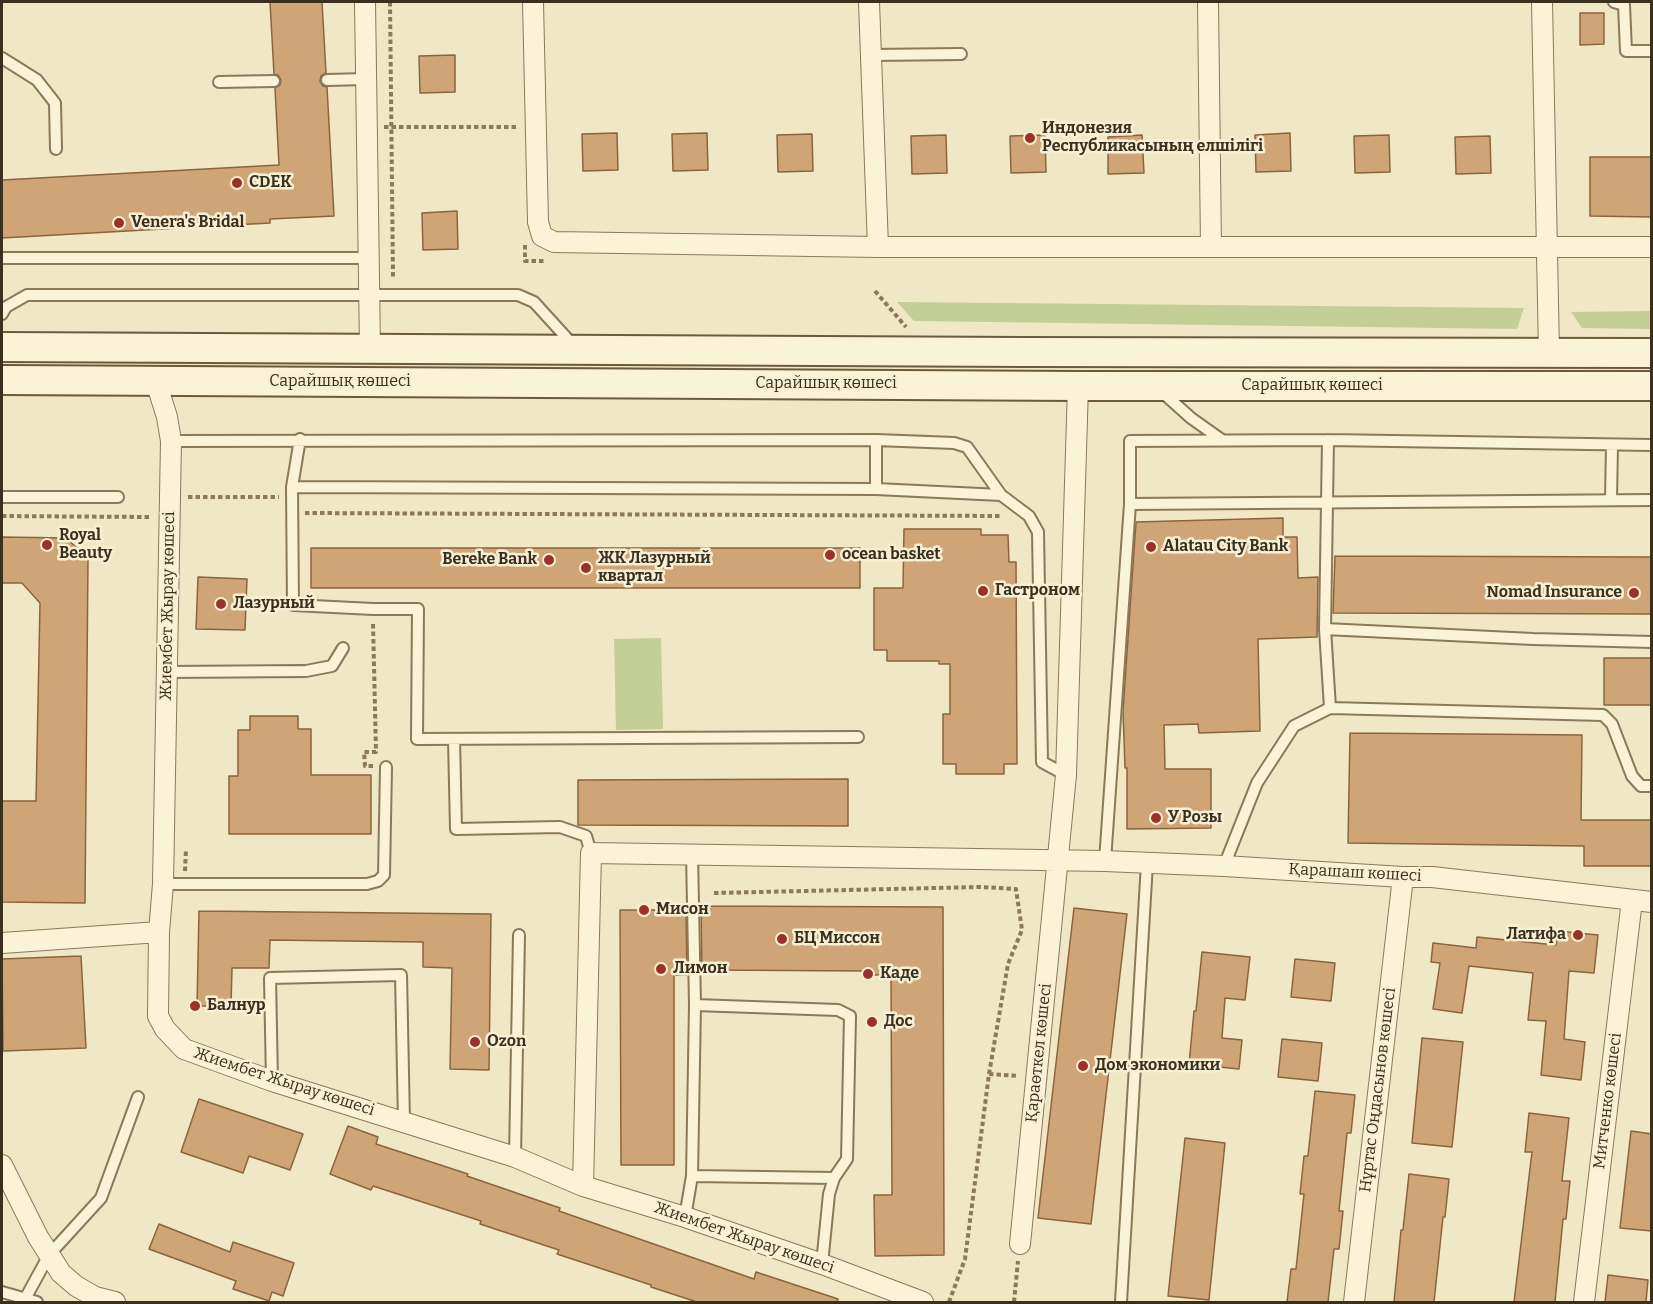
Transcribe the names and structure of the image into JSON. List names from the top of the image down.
{
  "streets": {
    "main road": ["Сарайшық көшесі"],
    "street": [
      "Жиембет Жырау көшесі",
      "Қарашаш көшесі",
      "Қараөткел көшесі",
      "Нұртас Оңдасынов көшесі",
      "Митченко көшесі"
    ]
  },
  "crossings": [
    ["Сарайшық көшесі", "Жиембет Жырау көшесі"],
    ["Сарайшық көшесі", "Қараөткел көшесі"],
    ["Қарашаш көшесі", "Қараөткел көшесі"],
    ["Қарашаш көшесі", "Нұртас Оңдасынов көшесі"],
    ["Қарашаш көшесі", "Митченко көшесі"]
  ],
  "places": [
    "Индонезия Республикасының елшілігі",
    "CDEK",
    "Venera's Bridal",
    "Royal Beauty",
    "Alatau City Bank",
    "ocean basket",
    "Bereke Bank",
    "ЖК Лазурный квартал",
    "Гастроном",
    "Nomad Insurance",
    "Лазурный",
    "У Розы",
    "Мисон",
    "Латифа",
    "БЦ Миссон",
    "Лимон",
    "Каде",
    "Балнур",
    "Дос",
    "Ozon",
    "Дом экономики"
  ]
}
